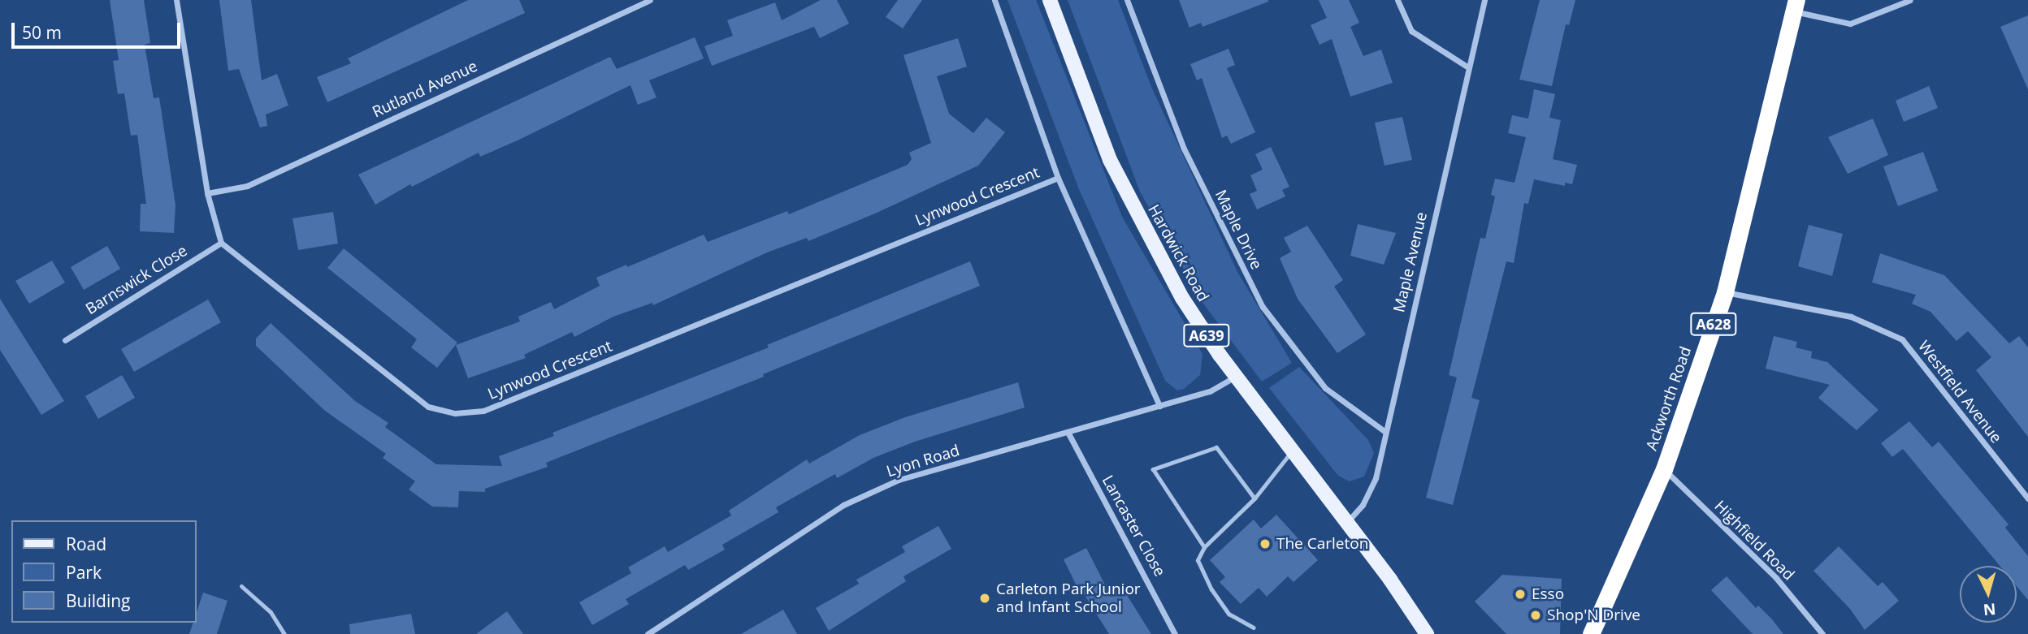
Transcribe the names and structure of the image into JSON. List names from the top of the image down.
{
  "streets": {
    "highway": ["A628", "Ackworth Road"],
    "main road": ["Hardwick Road", "A639"],
    "street": [
      "Rutland Avenue",
      "Lynwood Crescent",
      "Maple Drive",
      "Maple Avenue",
      "Barnswick Close",
      "Westfield Avenue",
      "Lyon Road",
      "Lancaster Close",
      "Highfield Road"
    ]
  },
  "crossings": [
    ["Lynwood Crescent", "Barnswick Close"],
    ["Maple Drive", "Maple Avenue"],
    ["Hardwick Road", "Maple Avenue"],
    ["Hardwick Road", "Lyon Road"],
    ["Westfield Avenue", "Ackworth Road"],
    ["Ackworth Road", "Highfield Road"],
    ["Lyon Road", "Lancaster Close"]
  ],
  "places": [
    "The Carleton",
    "Esso",
    "Carleton Park Junior and Infant School",
    "Shop'N Drive"
  ],
  "legend": ["Road", "Park", "Building"],
  "scale_bar": "50 m",
  "north": "bottom"
}
